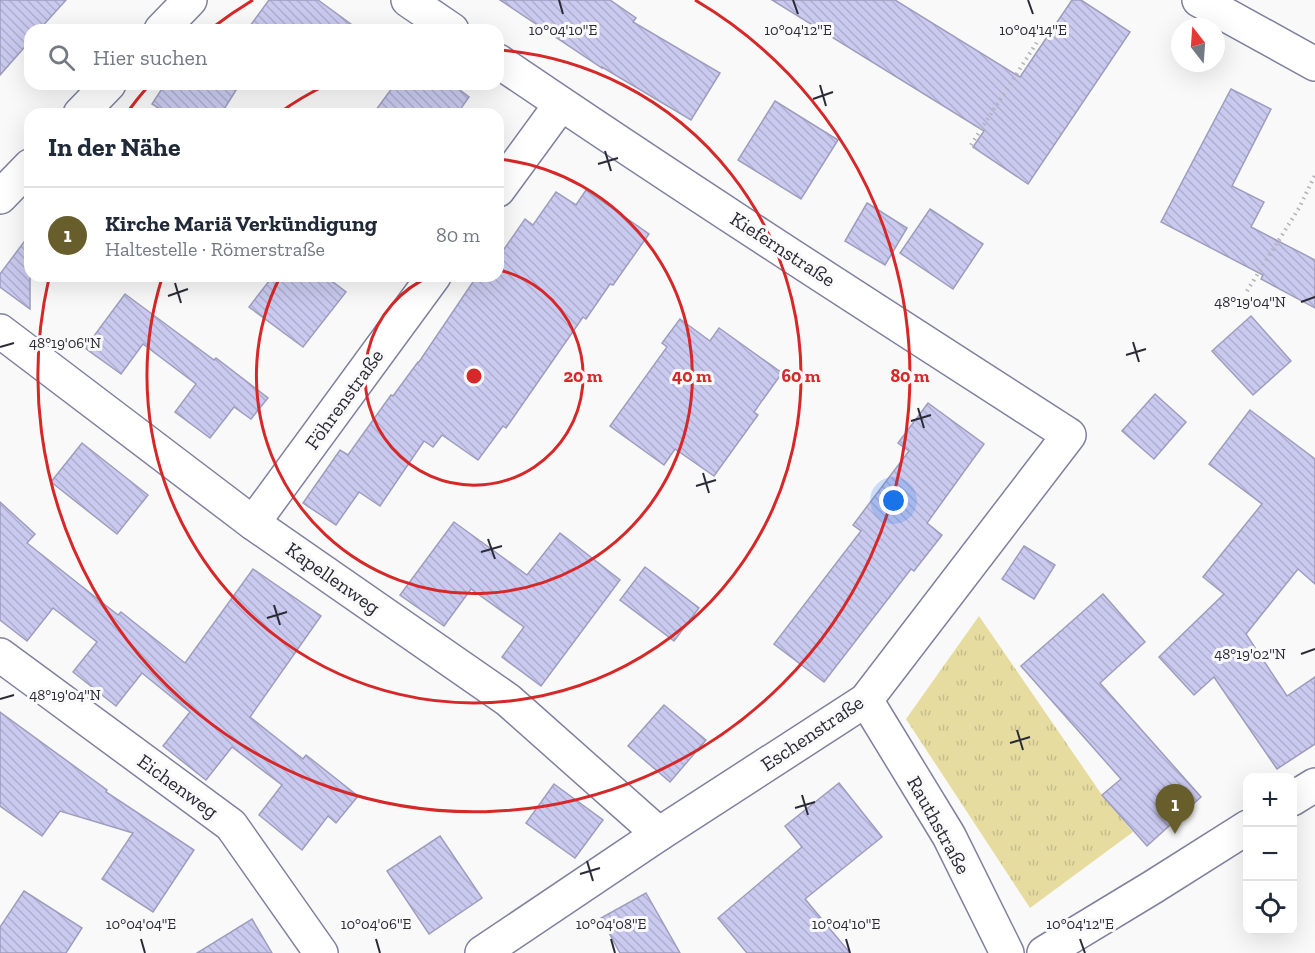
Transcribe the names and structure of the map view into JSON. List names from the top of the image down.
{
  "streets": {
    "street": [
      "Kiefernstraße",
      "Föhrenstraße",
      "Kapellenweg",
      "Eschenstraße",
      "Eichenweg",
      "Rauthstraße"
    ]
  },
  "crossings": [
    ["Kiefernstraße", "Eschenstraße"],
    ["Föhrenstraße", "Kapellenweg"],
    ["Kapellenweg", "Eschenstraße"],
    ["Eschenstraße", "Rauthstraße"]
  ],
  "north": "top",
  "page": {
    "search": "Hier suchen",
    "heading": "In der Nähe",
    "list": [
      {
        "mark": "1",
        "name": "Kirche Mariä Verkündigung",
        "note": "Haltestelle · Römerstraße",
        "value": "80 m"
      }
    ],
    "map_buttons": ["+", "−"],
    "pins": "1"
  },
  "coordinates": [
    "10°04'10\"E",
    "10°04'12\"E",
    "10°04'14\"E",
    "48°19'04\"N",
    "48°19'06\"N",
    "48°19'02\"N",
    "10°04'04\"E",
    "10°04'06\"E",
    "10°04'08\"E"
  ],
  "rings": [
    "20 m",
    "40 m",
    "60 m",
    "80 m"
  ]
}
